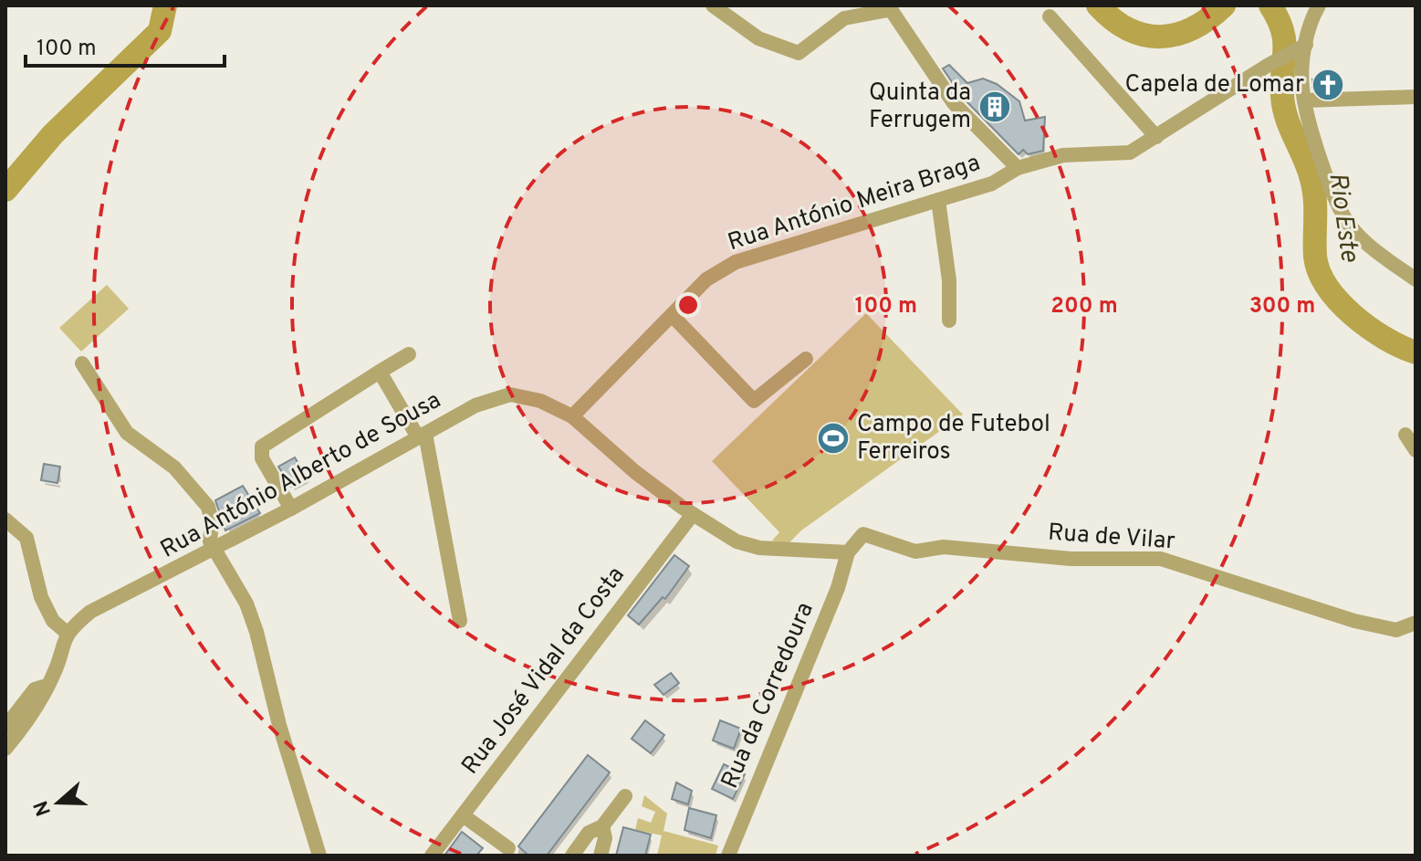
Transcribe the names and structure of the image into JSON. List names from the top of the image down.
{
  "streets": {
    "street": [
      "Rua António Meira Braga",
      "Rua António Alberto de Sousa",
      "Rua de Vilar",
      "Rua José Vidal da Costa",
      "Rua da Corredoura"
    ]
  },
  "crossings": [
    ["Rua António Meira Braga", "Rua António Alberto de Sousa"],
    ["Rua de Vilar", "Rua da Corredoura"]
  ],
  "water": ["Rio Este"],
  "places": {
    "church": ["Capela de Lomar"],
    "building": ["Quinta da Ferrugem"],
    "sports": ["Campo de Futebol Ferreiros"]
  },
  "scale_bar": "100 m",
  "north": "left",
  "rings": ["100 m", "200 m", "300 m"]
}
